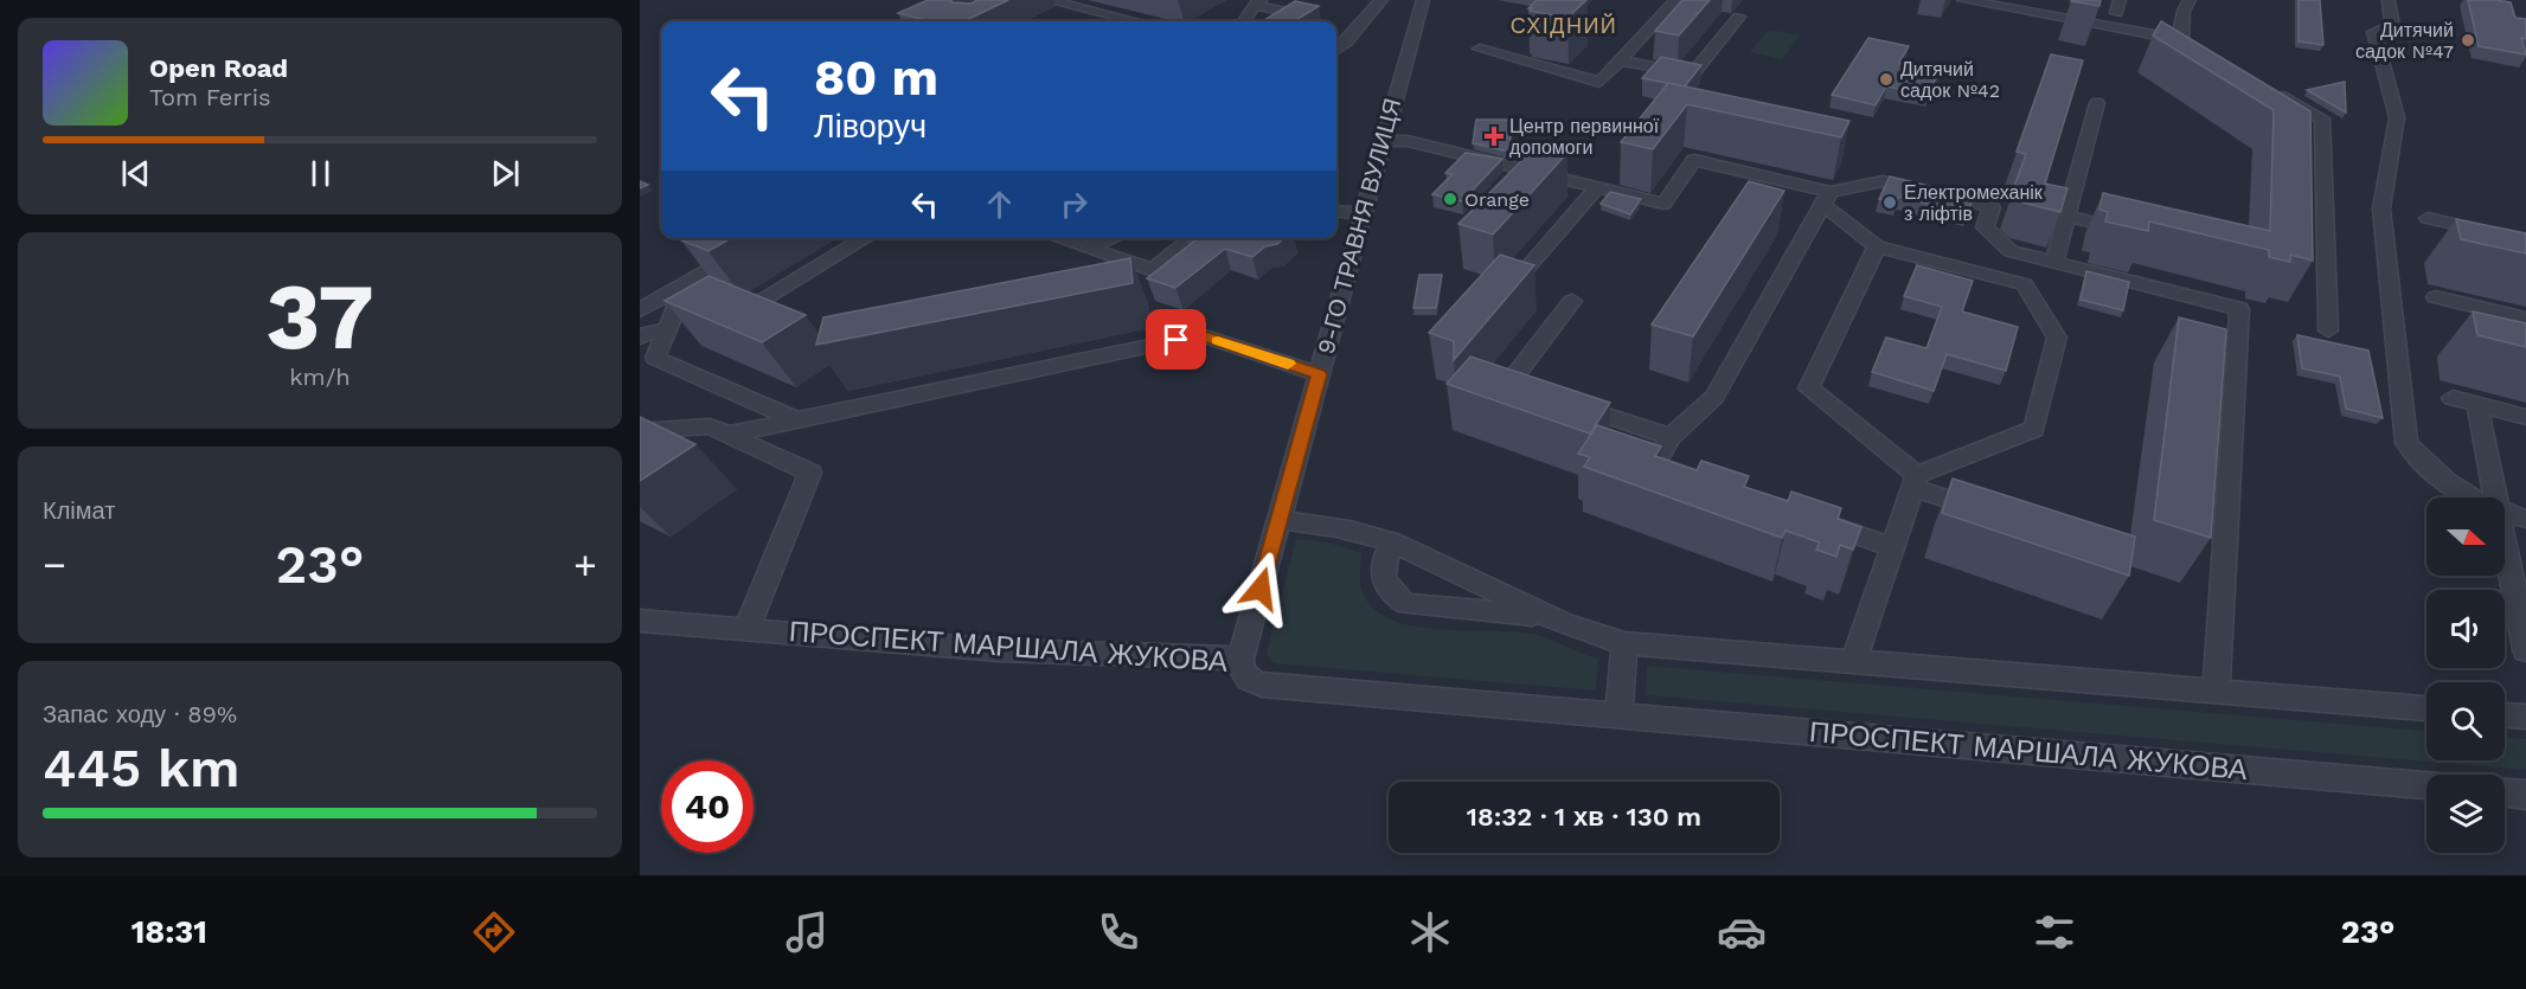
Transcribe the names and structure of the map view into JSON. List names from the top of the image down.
{
  "streets": {
    "street": ["9-ГО ТРАВНЯ ВУЛИЦЯ", "ПРОСПЕКТ МАРШАЛА ЖУКОВА"]
  },
  "crossings": [
    ["9-ГО ТРАВНЯ ВУЛИЦЯ", "ПРОСПЕКТ МАРШАЛА ЖУКОВА"]
  ],
  "districts": ["СХІДНИЙ"],
  "places": {
    "other": [
      "Дитячий садок №47",
      "Дитячий садок №42",
      "Orange",
      "Електромеханік з ліфтів"
    ],
    "health": ["Центр первинної допомоги"]
  },
  "north": "right",
  "page": {
    "turn": ["80 m", "Ліворуч"],
    "song": ["Open Road", "Tom Ferris"],
    "tile": [
      ["37", "km/h"],
      "Клімат",
      ["Запас ходу · 89%", "445 km"]
    ],
    "heat": ["−", "23°", "+"],
    "limit": "40",
    "trip": "18:32 · 1 хв · 130 m",
    "tabs": ["18:31", "23°"]
  }
}
